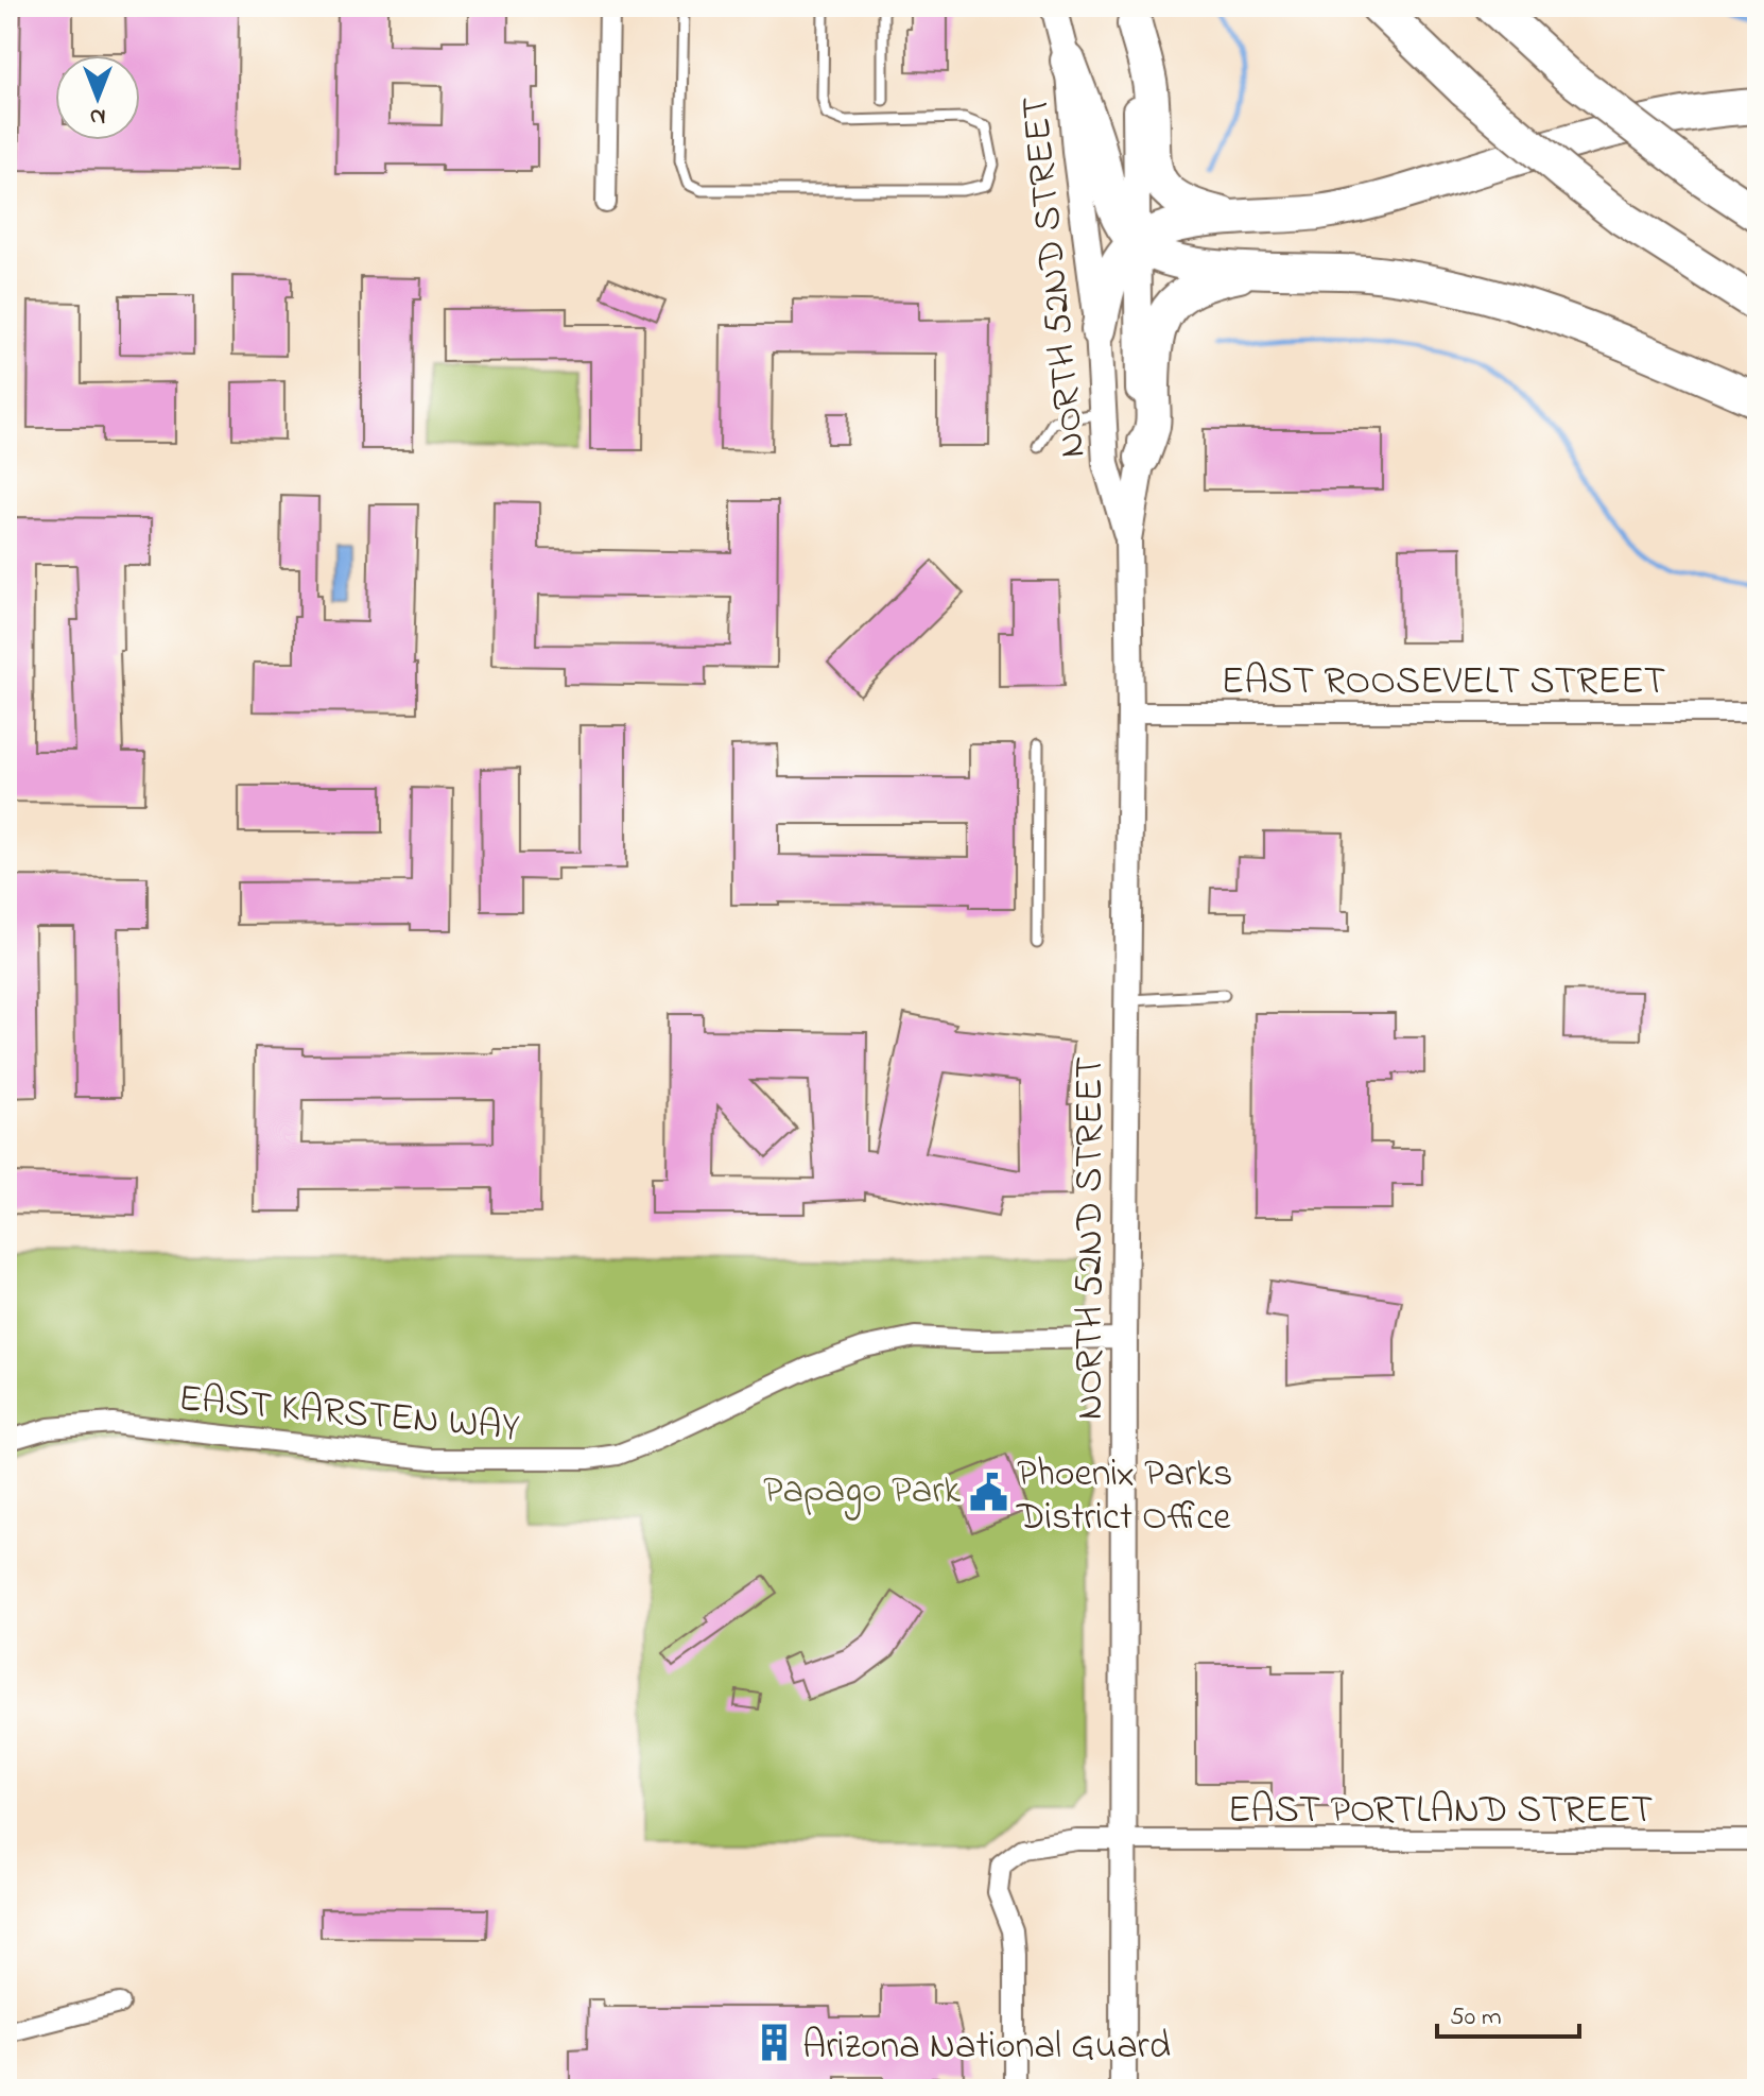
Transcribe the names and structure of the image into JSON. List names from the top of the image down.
{
  "streets": {
    "main road": ["NORTH 52ND STREET"],
    "street": ["EAST ROOSEVELT STREET", "EAST KARSTEN WAY", "EAST PORTLAND STREET"]
  },
  "crossings": [
    ["NORTH 52ND STREET", "EAST ROOSEVELT STREET"],
    ["NORTH 52ND STREET", "EAST KARSTEN WAY"],
    ["NORTH 52ND STREET", "EAST PORTLAND STREET"]
  ],
  "parks": ["Papago Park"],
  "places": {
    "public building": ["Phoenix Parks District Office"],
    "building": ["Arizona National Guard"]
  },
  "scale_bar": "50 m",
  "north": "bottom"
}
